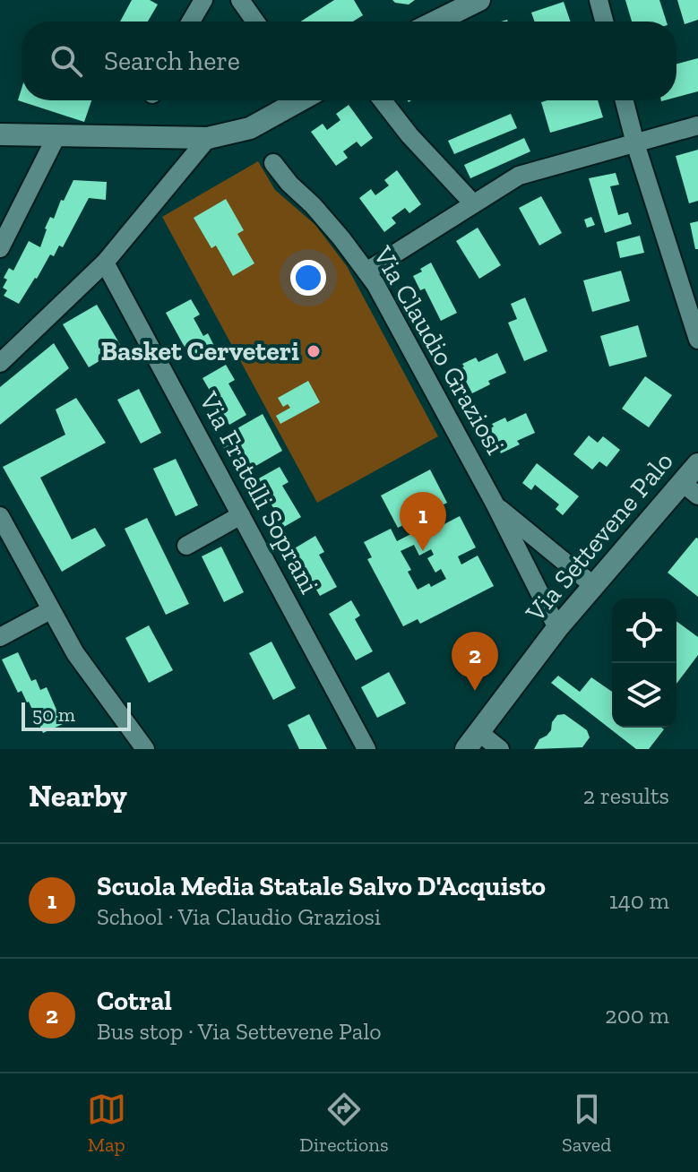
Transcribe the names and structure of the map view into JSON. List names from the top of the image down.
{
  "streets": {
    "street": ["Via Claudio Graziosi", "Via Fratelli Soprani", "Via Settevene Palo"]
  },
  "crossings": [
    ["Via Claudio Graziosi", "Via Settevene Palo"]
  ],
  "places": ["Basket Cerveteri"],
  "scale_bar": "50 m",
  "page": {
    "search": "Search here",
    "pins": ["1", "2"],
    "scale": "50 m",
    "heading": ["Nearby", "2 results"],
    "list": [
      {
        "mark": "1",
        "name": "Scuola Media Statale Salvo D'Acquisto",
        "note": "School · Via Claudio Graziosi",
        "value": "140 m"
      },
      {
        "mark": "2",
        "name": "Cotral",
        "note": "Bus stop · Via Settevene Palo",
        "value": "200 m"
      }
    ],
    "nav": ["Map", "Directions", "Saved"]
  }
}
